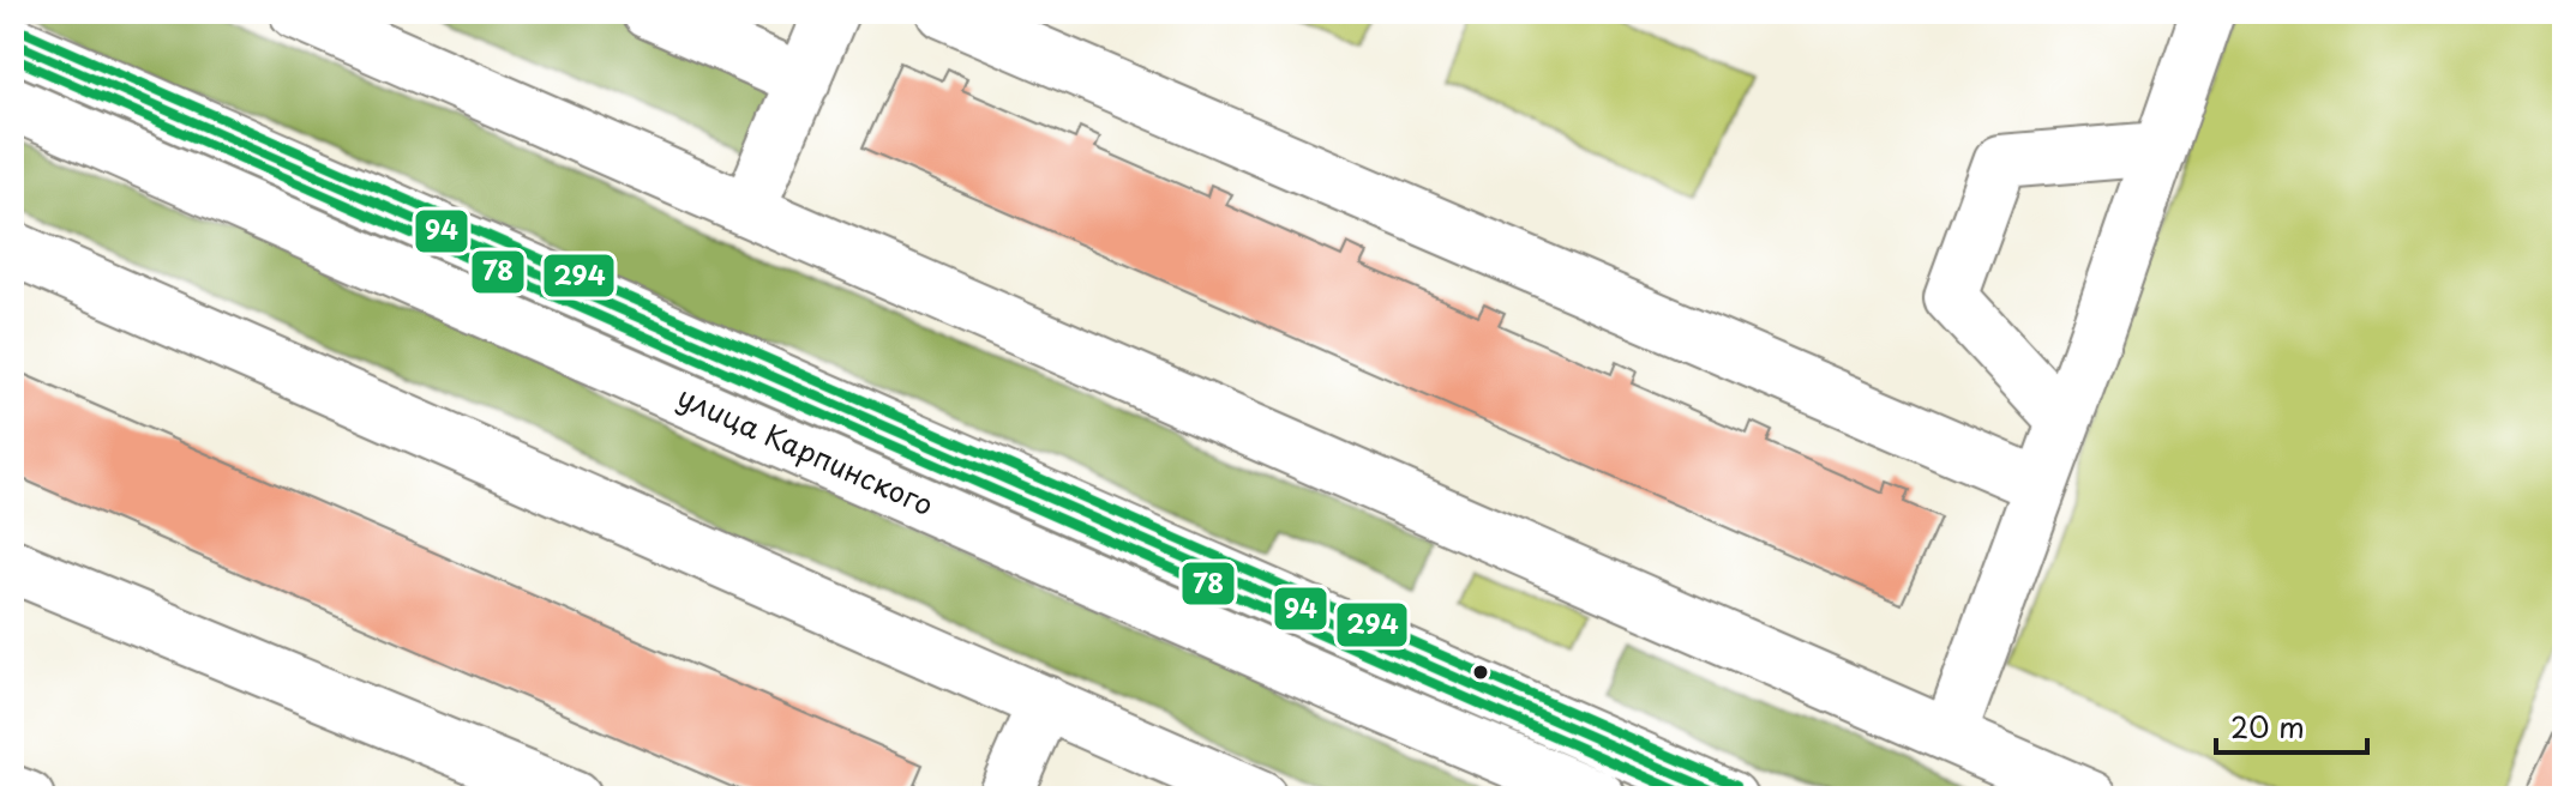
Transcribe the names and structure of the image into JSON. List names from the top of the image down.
{
  "streets": {
    "street": ["улица Карпинского"]
  },
  "lines": ["transit line 294", "transit line 94", "transit line 78"],
  "scale_bar": "20 m"
}
